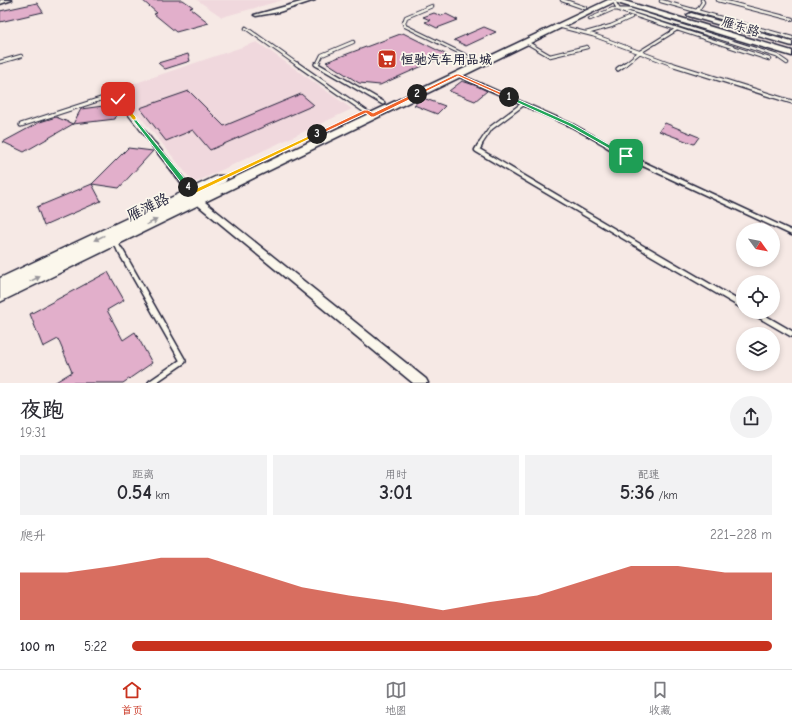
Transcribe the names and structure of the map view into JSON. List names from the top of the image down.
{
  "streets": {
    "main road": ["雁东路", "雁滩路"]
  },
  "crossings": [
    ["雁东路", "雁滩路"]
  ],
  "places": {
    "supermarket": ["恒驰汽车用品城"]
  },
  "north": "bottom right",
  "page": {
    "pins": [
      "2",
      "1",
      "3",
      "4"
    ],
    "heading": ["夜跑", "19:31"],
    "stats": [
      ["距离", "0.54 km"],
      ["用时", "3:01"],
      ["配速", "5:36 /km"]
    ],
    "chart": ["爬升", "221–228 m"],
    "list": [
      {
        "name": "100 m",
        "note": "5:22"
      }
    ],
    "tabs": ["首页", "地图", "收藏"]
  }
}
